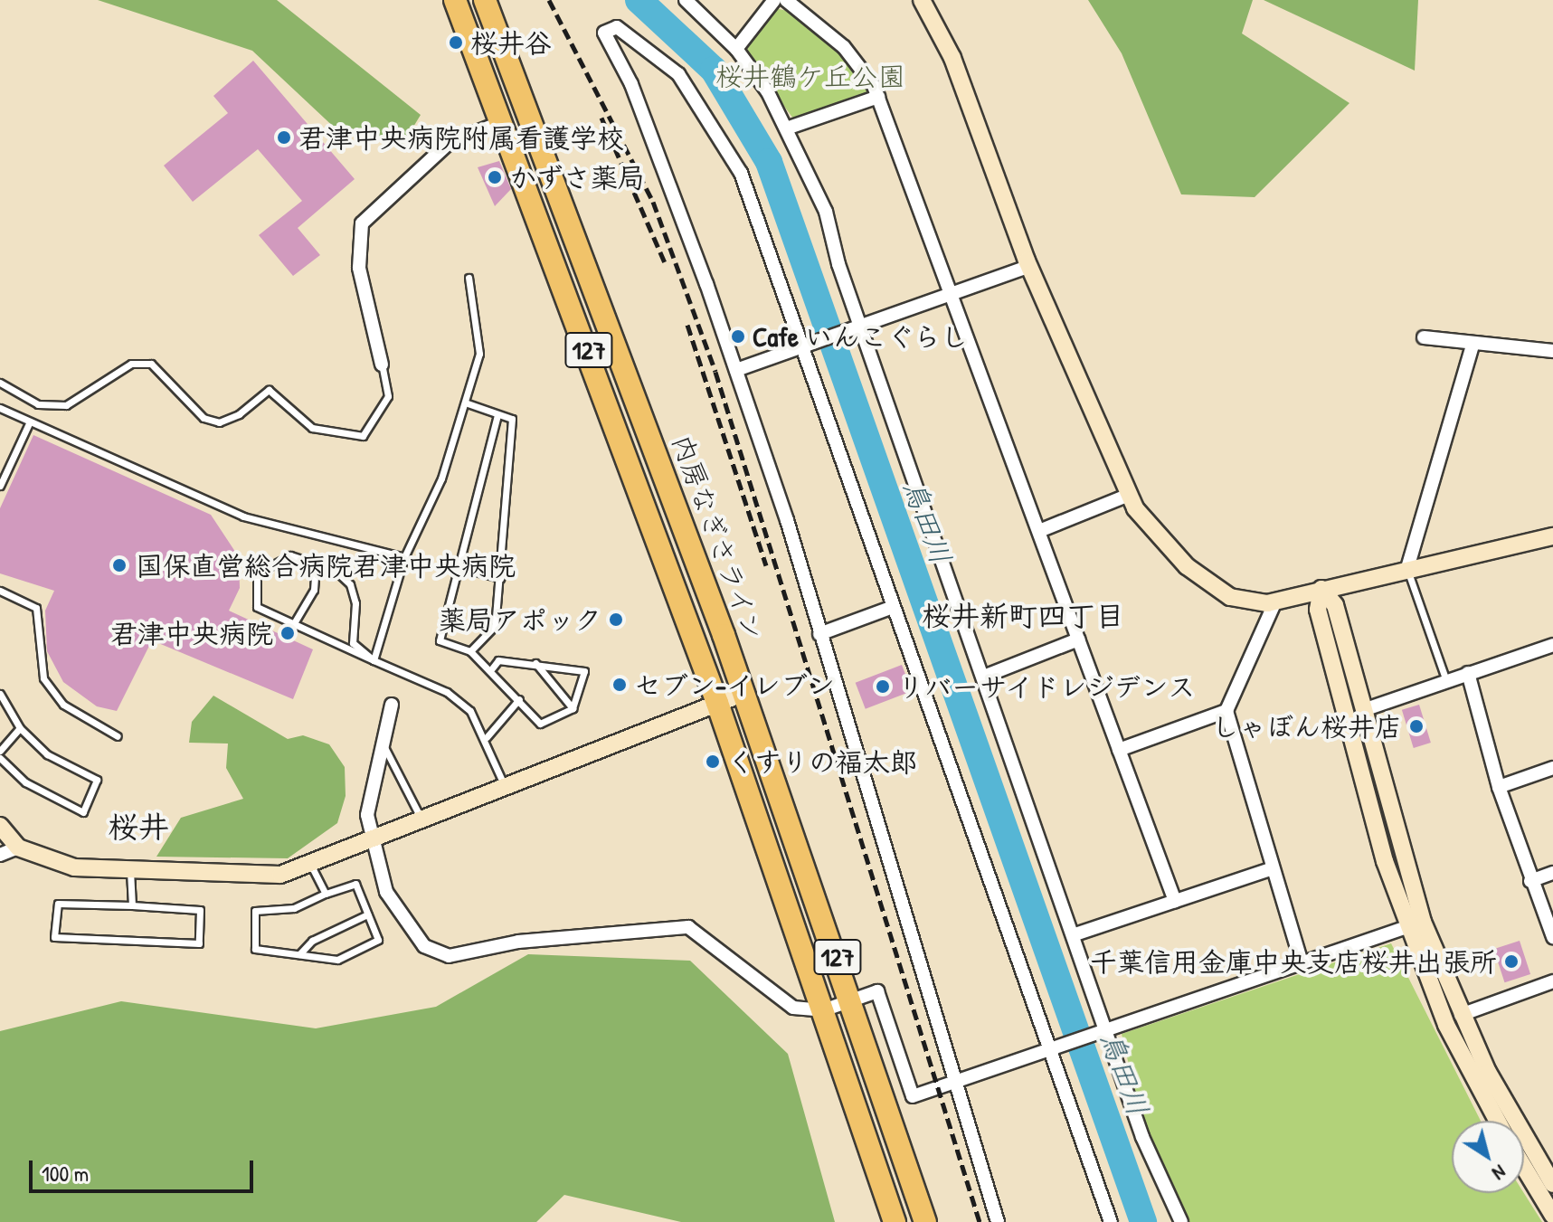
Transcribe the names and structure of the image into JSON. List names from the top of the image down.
{
  "streets": {
    "highway": ["127", "内房なぎさライン"]
  },
  "districts": ["桜井新町四丁目", "桜井"],
  "water": ["鳥田川"],
  "parks": ["桜井鶴ケ丘公園"],
  "places": [
    "桜井谷",
    "君津中央病院附属看護学校",
    "かずさ薬局",
    "Cafe いんこぐらし",
    "国保直営総合病院君津中央病院",
    "薬局アポック",
    "君津中央病院",
    "セブン-イレブン",
    "リバーサイドレジデンス",
    "しゃぼん桜井店",
    "くすりの福太郎",
    "千葉信用金庫中央支店桜井出張所"
  ],
  "scale_bar": "100 m",
  "north": "bottom right"
}
